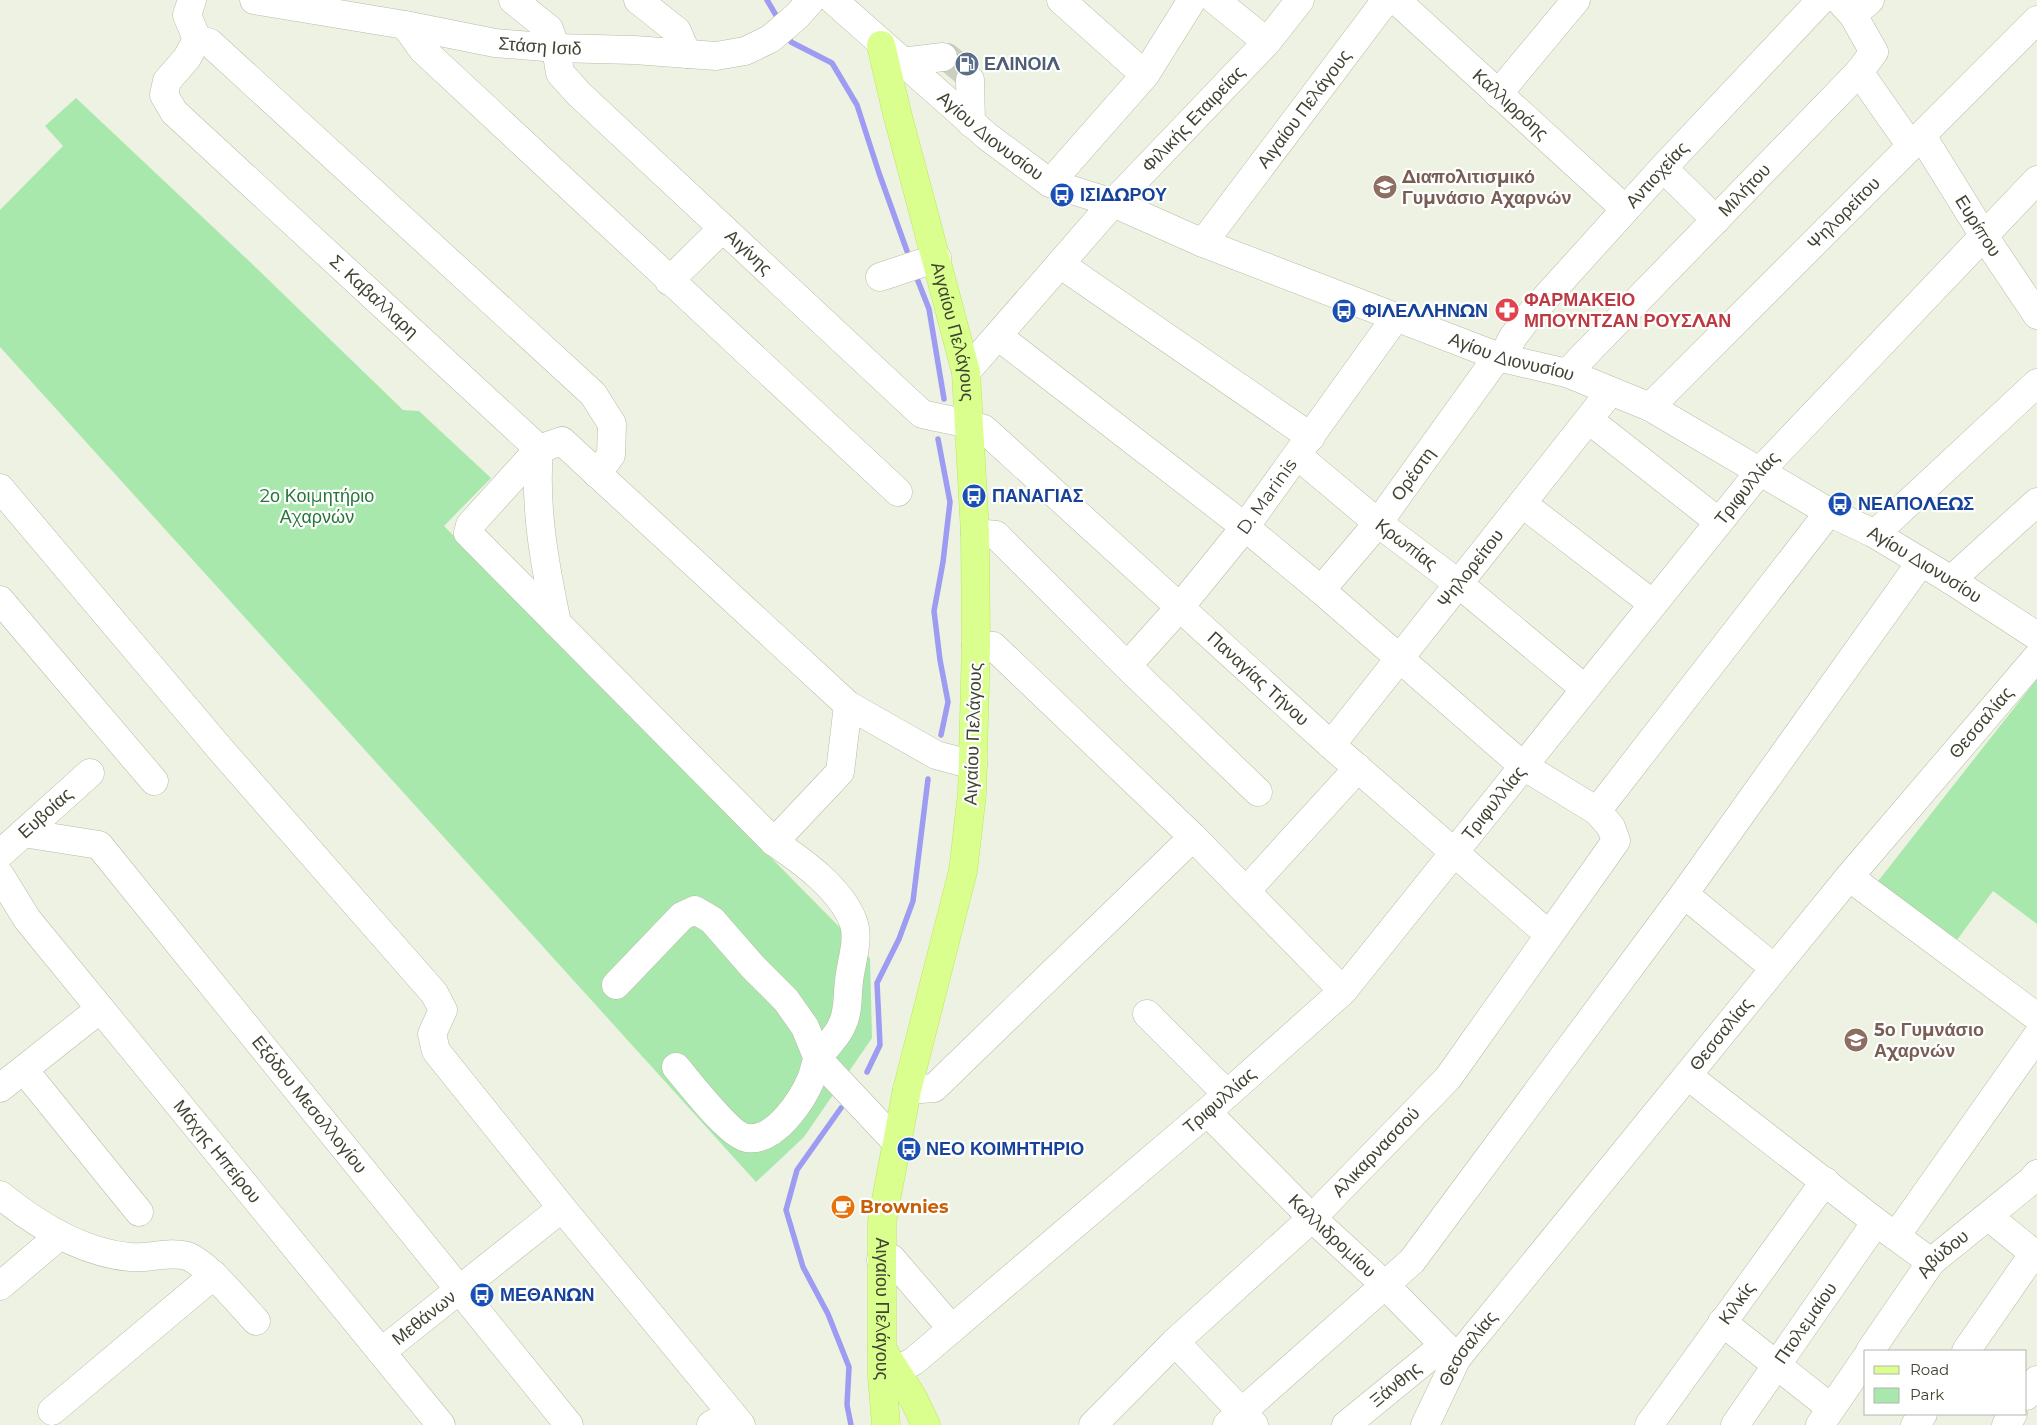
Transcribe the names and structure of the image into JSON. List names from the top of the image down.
{
  "streets": {
    "main road": ["Αιγαίου Πελάγους"],
    "street": [
      "Στάση Ισιδ",
      "Καλλιρρόης",
      "Φιλικής Εταιρείας",
      "Αγίου Διονυσίου",
      "Αντιοχείας",
      "Μιλήτου",
      "Ψηλορείτου",
      "Ευρίπου",
      "Αιγίνης",
      "Σ. Καβαλλαρη",
      "Ορέστη",
      "Τριφυλλίας",
      "D. Marinis",
      "Κρωπίας",
      "Παναγίας Τήνου",
      "Θεσσαλίας",
      "Ευβοίας",
      "Εξόδου Μεσολλογίου",
      "Μάχης Ηπείρου",
      "Αλικαρνασσού",
      "Καλλιδρομίου",
      "Αβύδου",
      "Κιλκίς",
      "Μεθάνων",
      "Πτολεμαίου",
      "Ξάνθης"
    ]
  },
  "crossings": [
    ["Στάση Ισιδ", "Αιγίνης"],
    ["Καλλιρρόης", "Αντιοχείας"],
    ["Αιγαίου Πελάγους", "Φιλικής Εταιρείας"],
    ["Αιγαίου Πελάγους", "Αγίου Διονυσίου"],
    ["Αιγαίου Πελάγους", "Αιγίνης"],
    ["Αιγαίου Πελάγους", "Τριφυλλίας"],
    ["Αιγαίου Πελάγους", "Παναγίας Τήνου"],
    ["Φιλικής Εταιρείας", "Αγίου Διονυσίου"],
    ["Φιλικής Εταιρείας", "Κρωπίας"],
    ["Αγίου Διονυσίου", "Αντιοχείας"],
    ["Αγίου Διονυσίου", "Μιλήτου"],
    ["Αγίου Διονυσίου", "Ψηλορείτου"],
    ["Αγίου Διονυσίου", "Ορέστη"],
    ["Αγίου Διονυσίου", "Τριφυλλίας"],
    ["Αγίου Διονυσίου", "D. Marinis"],
    ["Αντιοχείας", "Ορέστη"],
    ["Μιλήτου", "Ευρίπου"],
    ["Ψηλορείτου", "Ευρίπου"],
    ["Ψηλορείτου", "Κρωπίας"],
    ["Ψηλορείτου", "Παναγίας Τήνου"],
    ["Ευρίπου", "Τριφυλλίας"],
    ["Αιγίνης", "Παναγίας Τήνου"],
    ["Ορέστη", "Κρωπίας"],
    ["Τριφυλλίας", "Κρωπίας"],
    ["Τριφυλλίας", "Παναγίας Τήνου"],
    ["Τριφυλλίας", "Καλλιδρομίου"],
    ["D. Marinis", "Κρωπίας"],
    ["D. Marinis", "Παναγίας Τήνου"],
    ["Παναγίας Τήνου", "Αλικαρνασσού"],
    ["Θεσσαλίας", "Καλλιδρομίου"],
    ["Θεσσαλίας", "Ξάνθης"],
    ["Ευβοίας", "Εξόδου Μεσολλογίου"],
    ["Εξόδου Μεσολλογίου", "Μεθάνων"],
    ["Μάχης Ηπείρου", "Μεθάνων"],
    ["Αλικαρνασσού", "Καλλιδρομίου"],
    ["Καλλιδρομίου", "Ξάνθης"]
  ],
  "parks": ["2ο Κοιμητήριο Αχαρνών"],
  "places": {
    "fuel station": ["ΕΛΙΝΟΙΛ"],
    "school or university": ["Διαπολιτισμικό Γυμνάσιο Αχαρνών", "5ο Γυμνάσιο Αχαρνών"],
    "bus stop": [
      "ΙΣΙΔΩΡΟΥ",
      "ΦΙΛΕΛΛΗΝΩΝ",
      "ΠΑΝΑΓΙΑΣ",
      "ΝΕΑΠΟΛΕΩΣ",
      "ΝΕΟ ΚΟΙΜΗΤΗΡΙΟ",
      "ΜΕΘΑΝΩΝ"
    ],
    "pharmacy": ["ΦΑΡΜΑΚΕΙΟ ΜΠΟΥΝΤΖΑΝ ΡΟΥΣΛΑΝ"],
    "cafe": ["Brownies"]
  },
  "legend": ["Road", "Park"]
}
